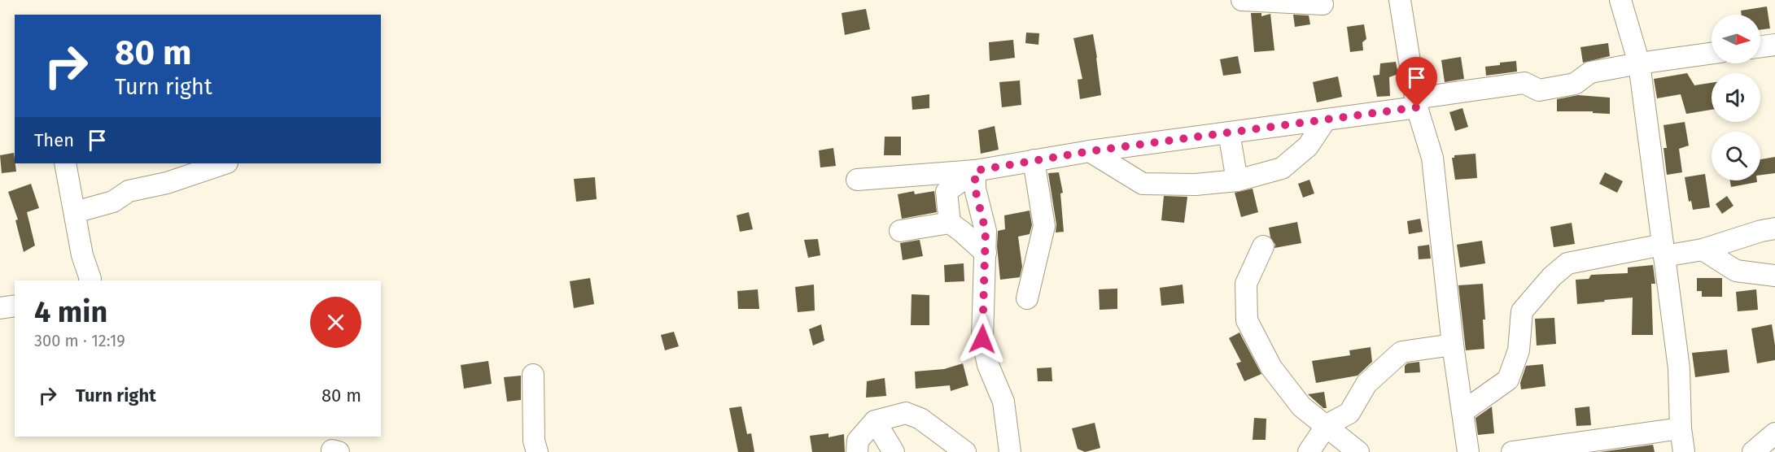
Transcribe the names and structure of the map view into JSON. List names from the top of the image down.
{
  "north": "right",
  "page": {
    "turn": ["80 m", "Turn right"],
    "then": "Then",
    "heading": ["4 min", "300 m · 12:19"],
    "list": [
      {
        "name": "Turn right",
        "value": "80 m"
      }
    ]
  }
}
